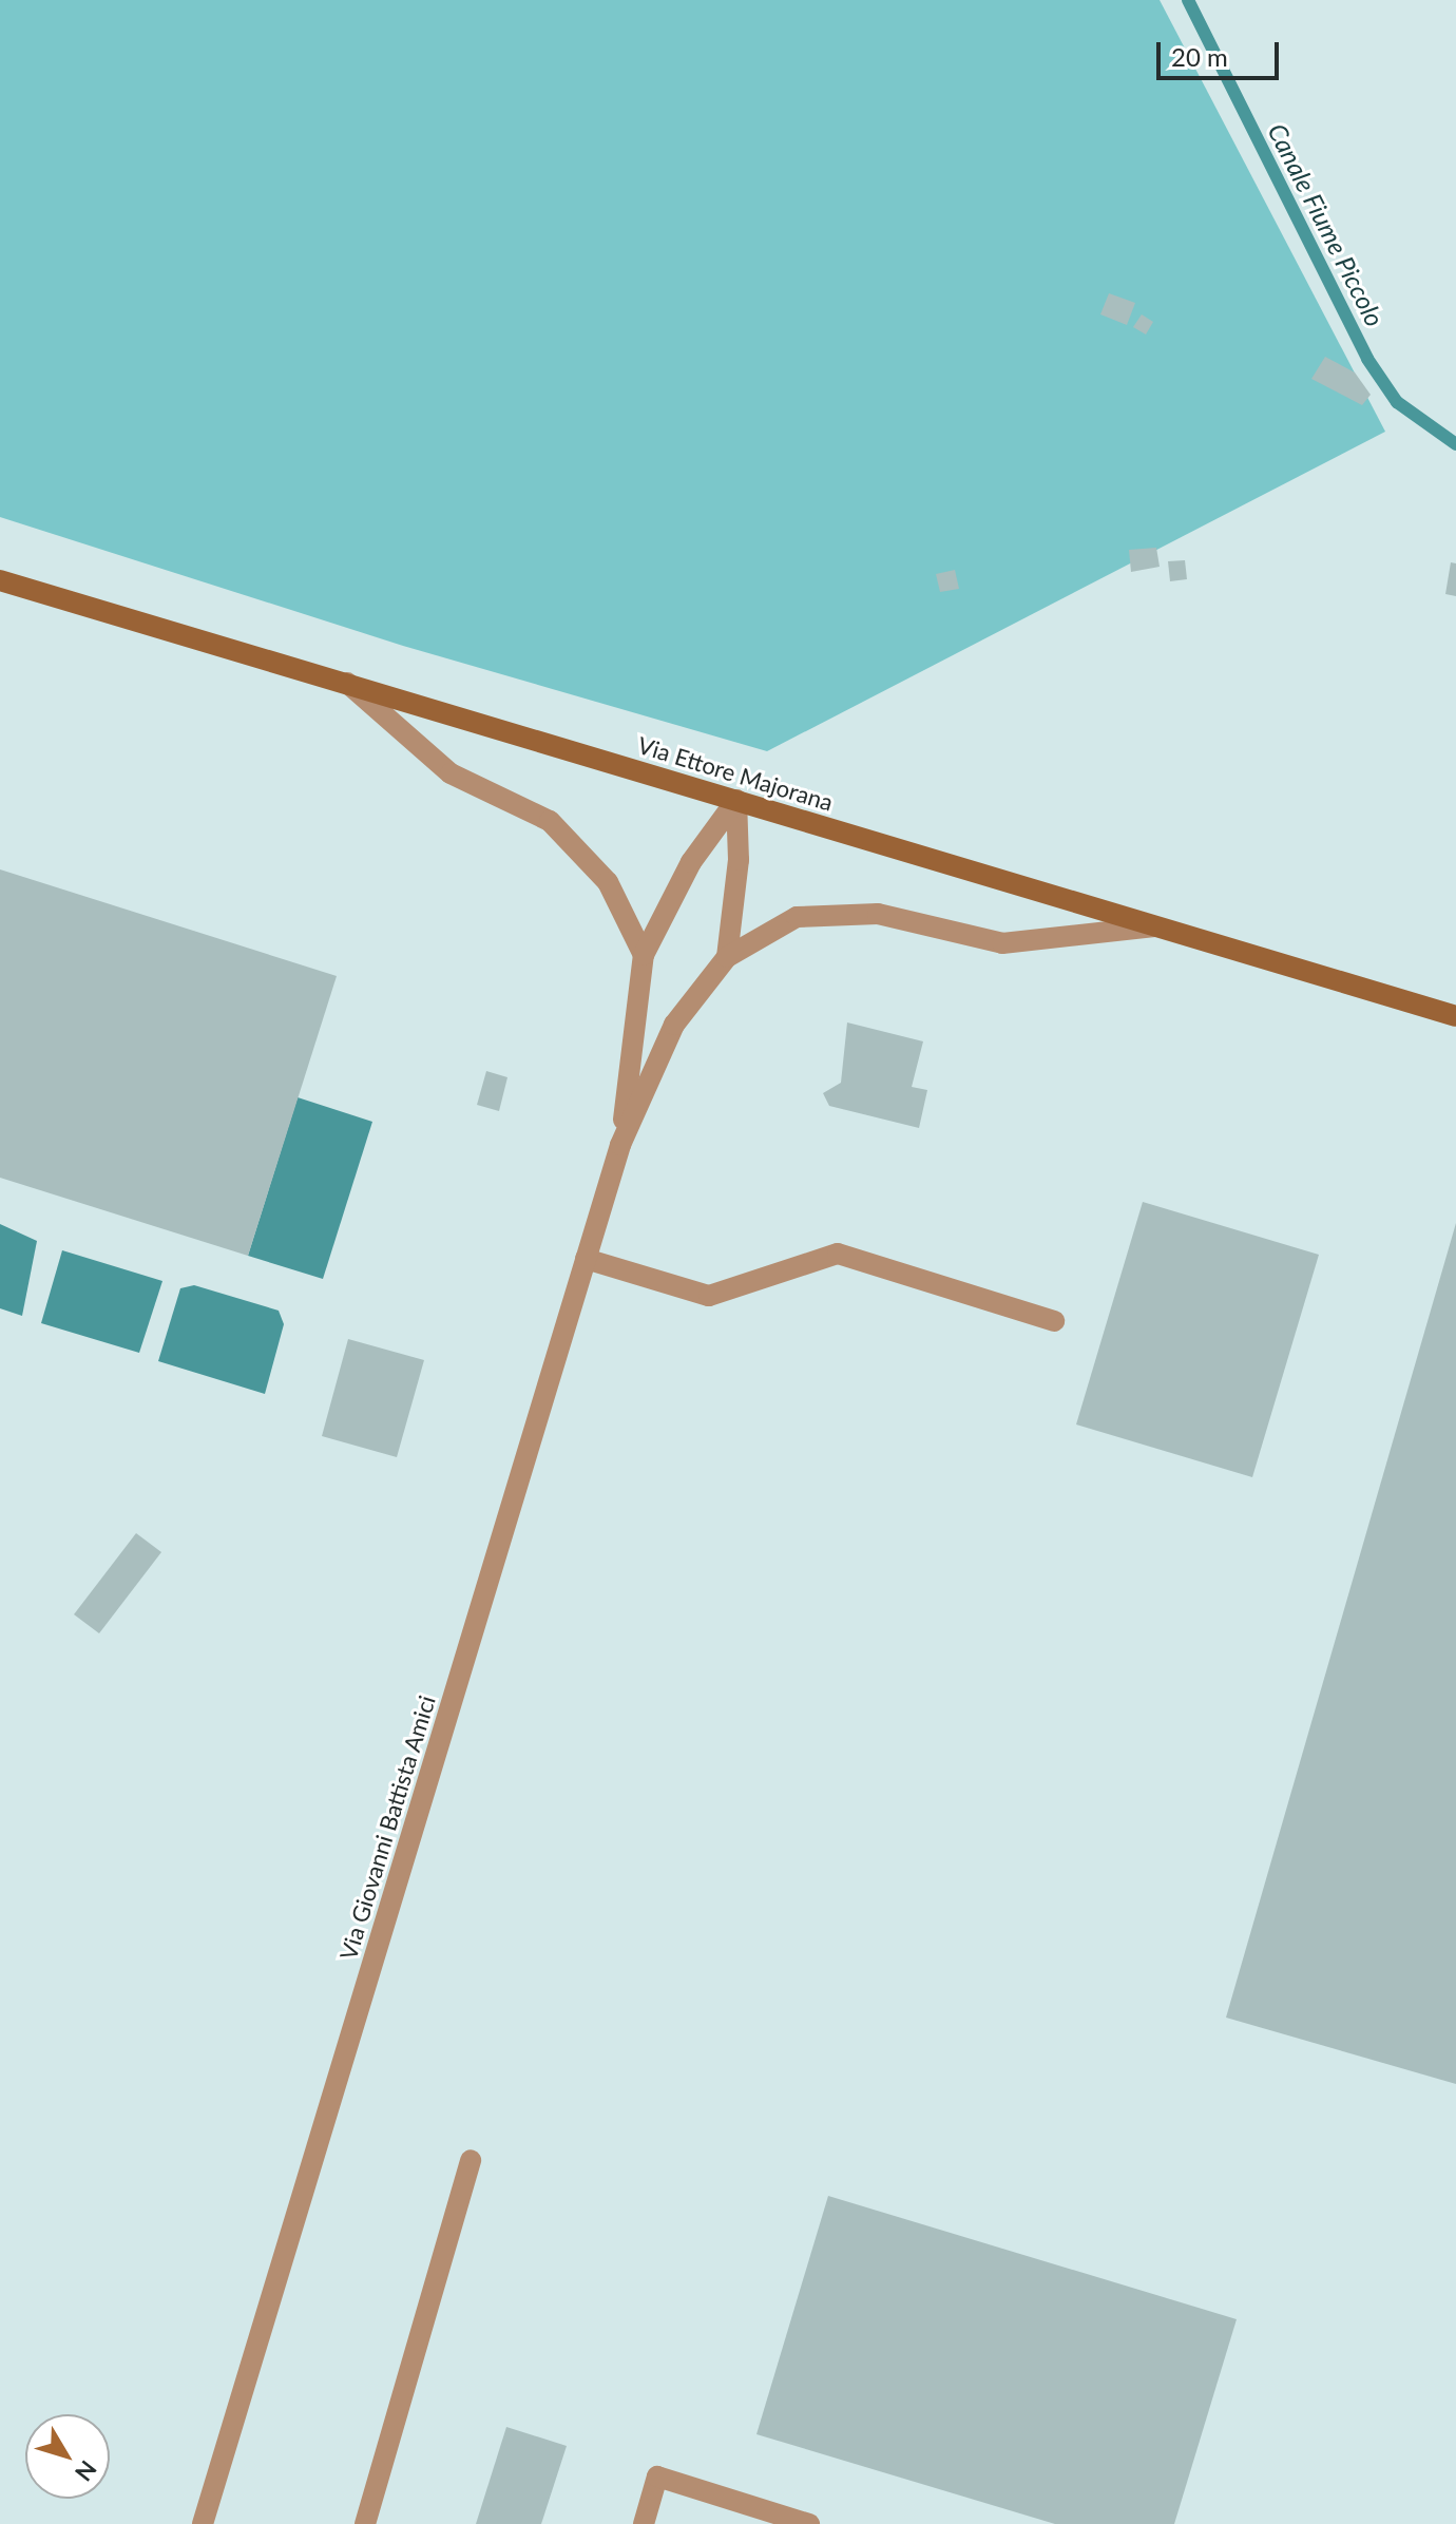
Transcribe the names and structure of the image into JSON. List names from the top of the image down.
{
  "streets": {
    "main road": ["Via Ettore Majorana"],
    "street": ["Via Giovanni Battista Amici"]
  },
  "crossings": [
    ["Via Ettore Majorana", "Via Giovanni Battista Amici"]
  ],
  "water": ["Canale Fiume Piccolo"],
  "scale_bar": "20 m",
  "north": "bottom right"
}
